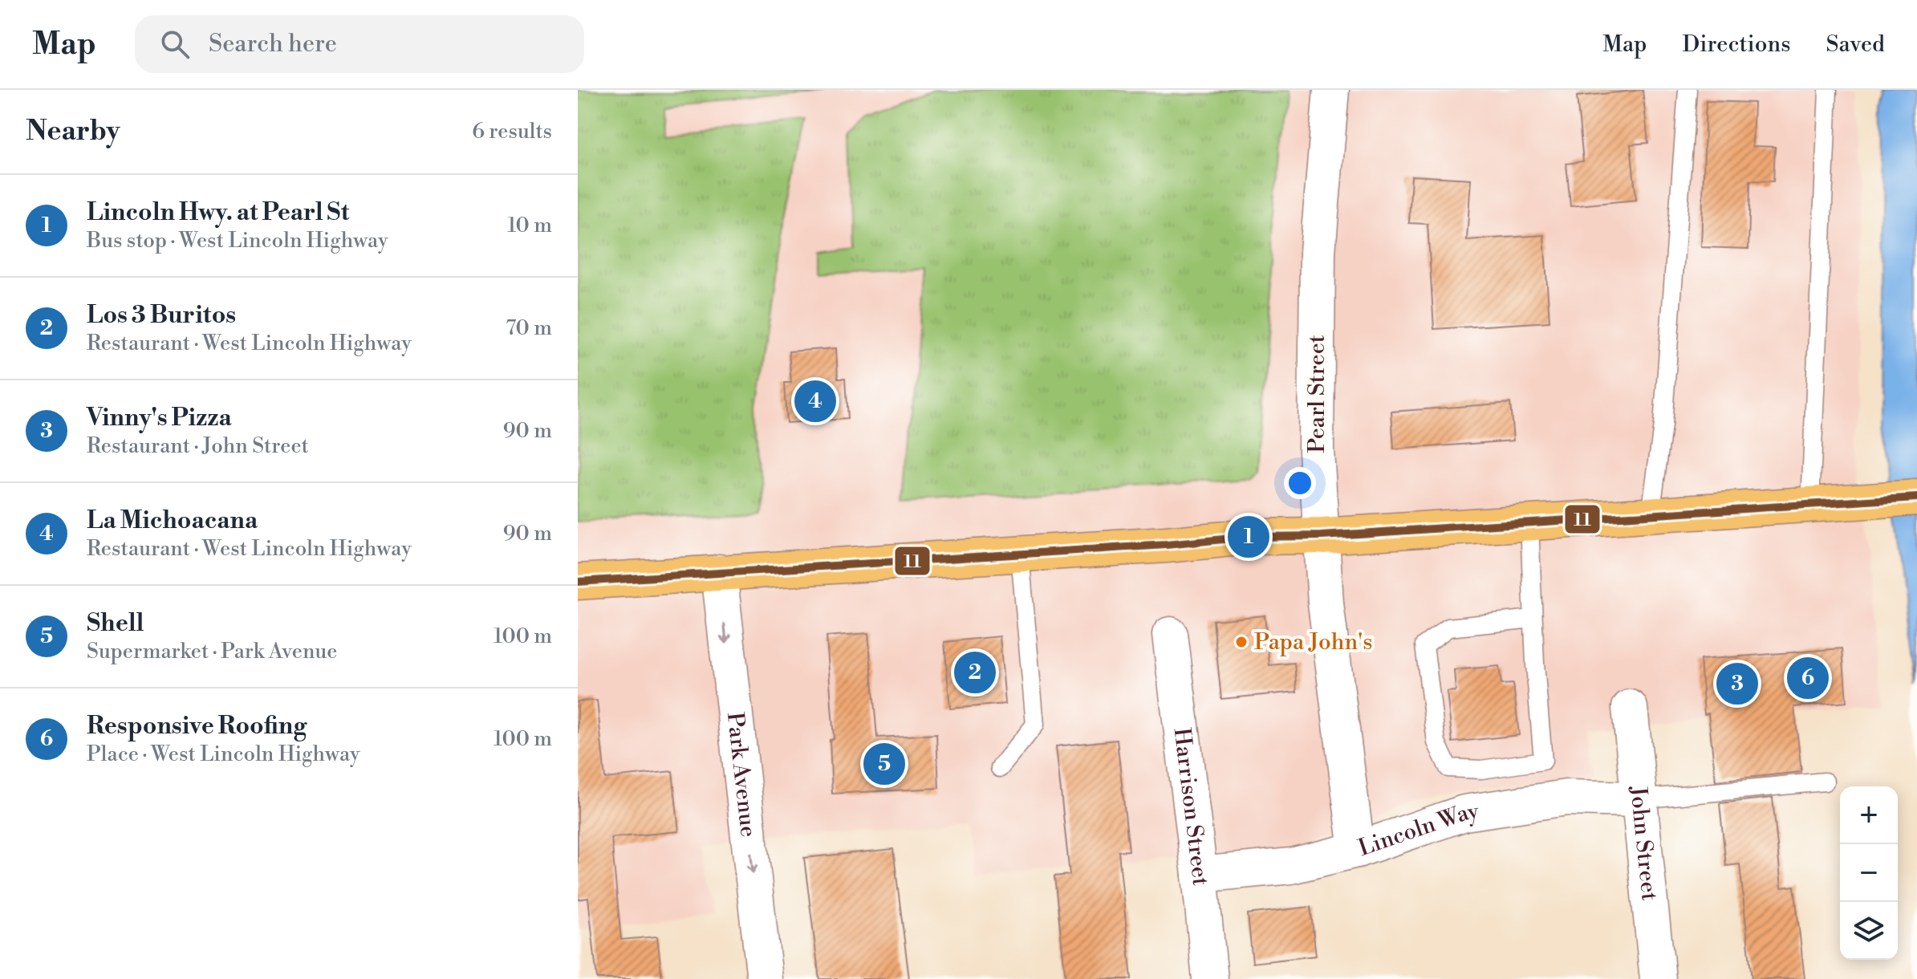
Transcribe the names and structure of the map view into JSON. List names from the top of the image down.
{
  "streets": {
    "street": [
      "Pearl Street",
      "Park Avenue",
      "Harrison Street",
      "Lincoln Way",
      "John Street"
    ]
  },
  "crossings": [
    ["Pearl Street", "Lincoln Way"],
    ["Harrison Street", "Lincoln Way"],
    ["Lincoln Way", "John Street"]
  ],
  "one_way": ["Park Avenue"],
  "places": ["Papa John's"],
  "lines": ["transit line 11"],
  "page": {
    "header": "Map",
    "search": "Search here",
    "nav": ["Map", "Directions", "Saved"],
    "heading": ["Nearby", "6 results"],
    "list": [
      {
        "mark": "1",
        "name": "Lincoln Hwy. at Pearl St",
        "note": "Bus stop · West Lincoln Highway",
        "value": "10 m"
      },
      {
        "mark": "2",
        "name": "Los 3 Buritos",
        "note": "Restaurant · West Lincoln Highway",
        "value": "70 m"
      },
      {
        "mark": "3",
        "name": "Vinny's Pizza",
        "note": "Restaurant · John Street",
        "value": "90 m"
      },
      {
        "mark": "4",
        "name": "La Michoacana",
        "note": "Restaurant · West Lincoln Highway",
        "value": "90 m"
      },
      {
        "mark": "5",
        "name": "Shell",
        "note": "Supermarket · Park Avenue",
        "value": "100 m"
      },
      {
        "mark": "6",
        "name": "Responsive Roofing",
        "note": "Place · West Lincoln Highway",
        "value": "100 m"
      }
    ],
    "pins": [
      "4",
      "1",
      "2",
      "6",
      "3",
      "5"
    ],
    "map_buttons": ["+", "−"]
  }
}
